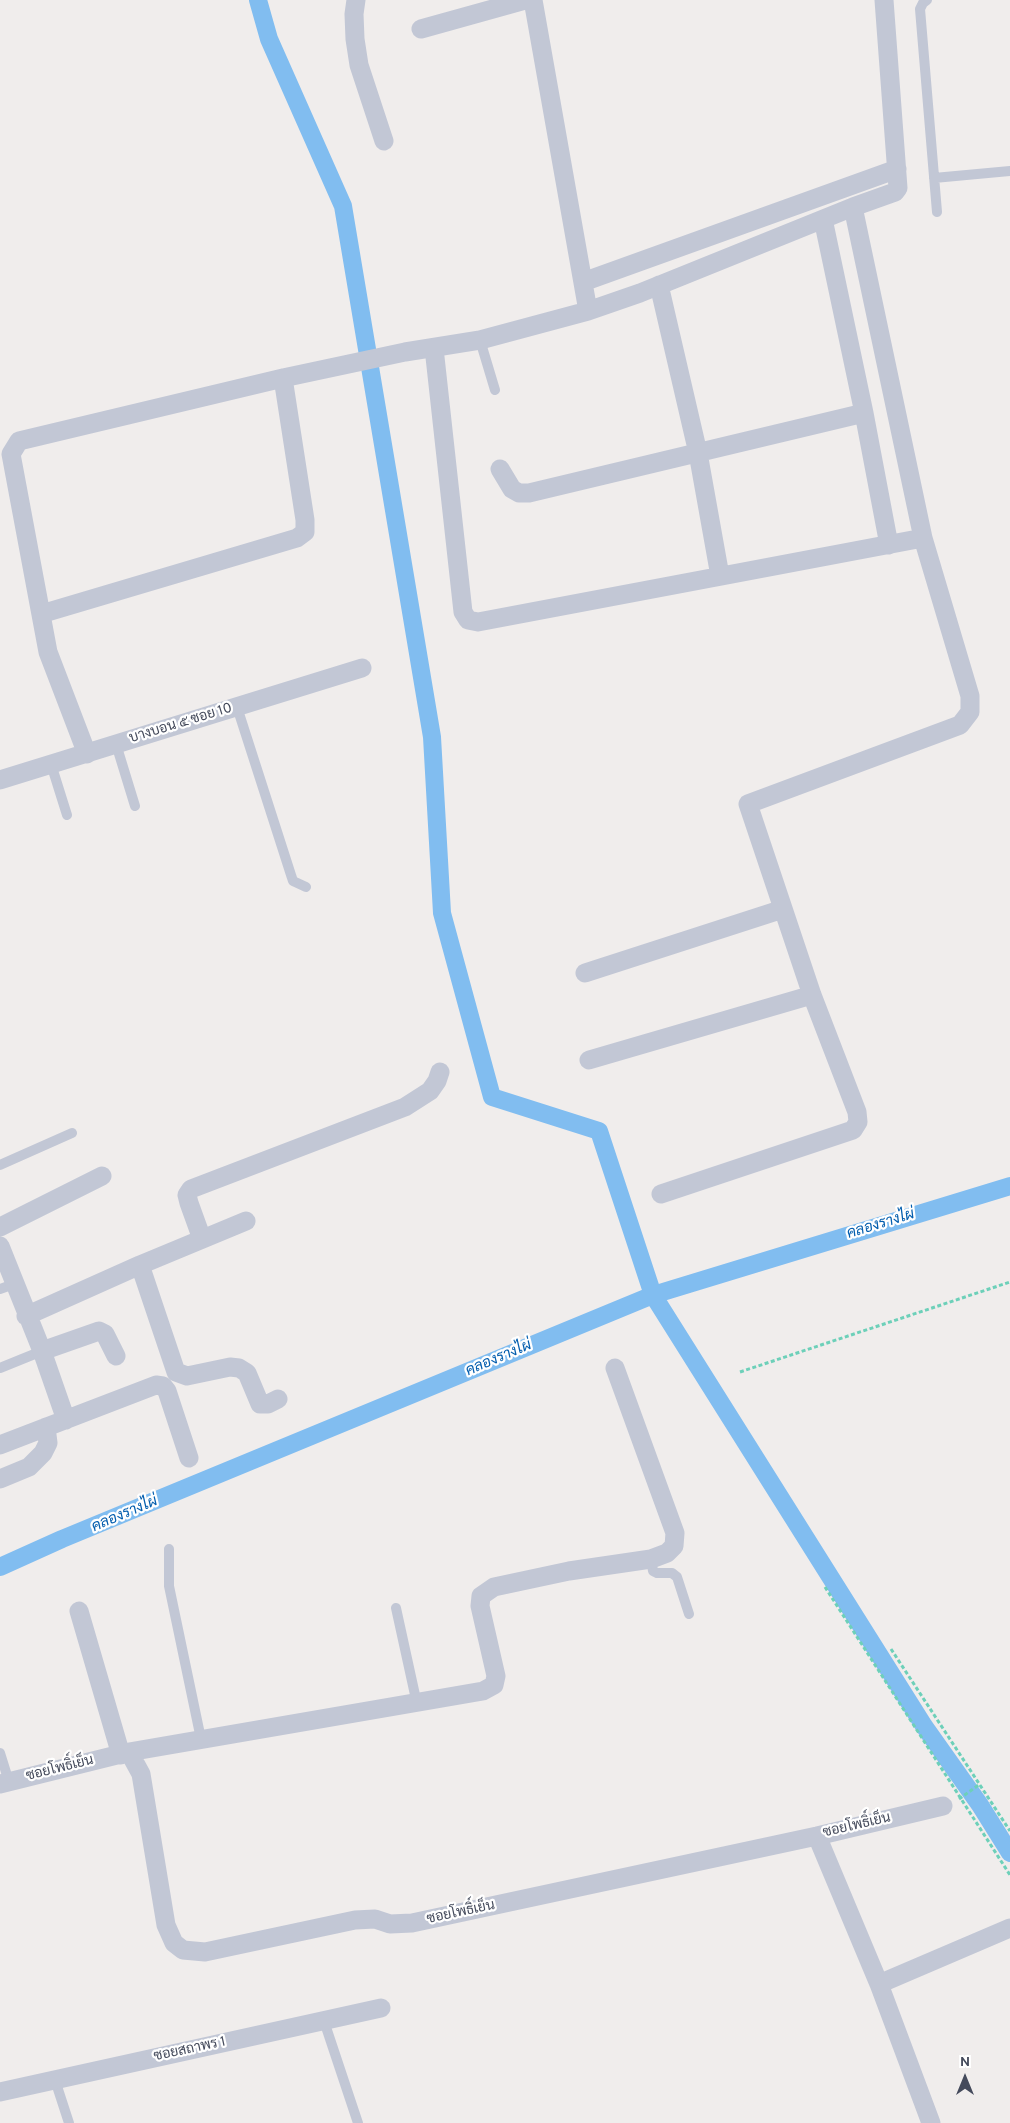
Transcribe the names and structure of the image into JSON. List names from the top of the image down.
{
  "streets": {
    "street": ["บางบอน ๕ ซอย 10", "ซอยโพธิ์เย็น", "ซอยสถาพร 1"]
  },
  "water": ["คลองรางไผ่"],
  "north": "top"
}
